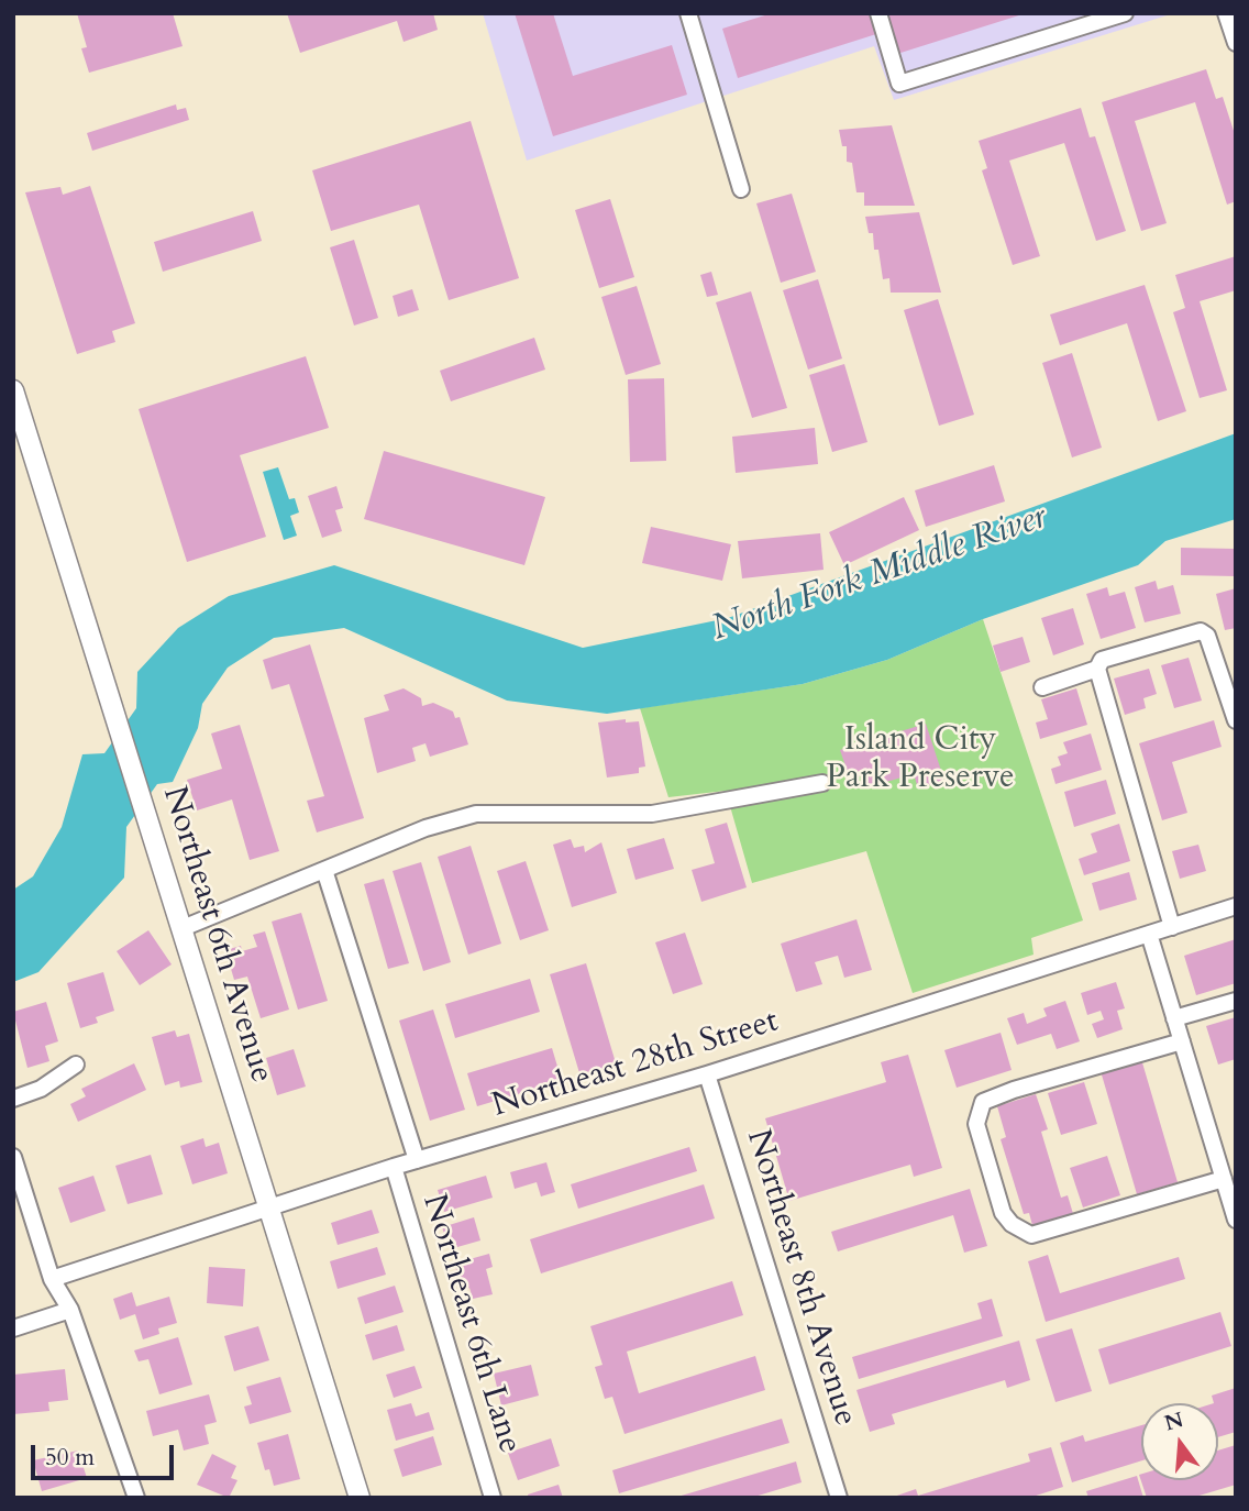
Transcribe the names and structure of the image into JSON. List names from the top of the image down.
{
  "streets": {
    "street": [
      "Northeast 6th Avenue",
      "Northeast 28th Street",
      "Northeast 8th Avenue",
      "Northeast 6th Lane"
    ]
  },
  "crossings": [
    ["Northeast 6th Avenue", "Northeast 28th Street"],
    ["Northeast 28th Street", "Northeast 8th Avenue"],
    ["Northeast 28th Street", "Northeast 6th Lane"]
  ],
  "water": ["North Fork Middle River"],
  "parks": ["Island City Park Preserve"],
  "scale_bar": "50 m",
  "north": "top"
}
